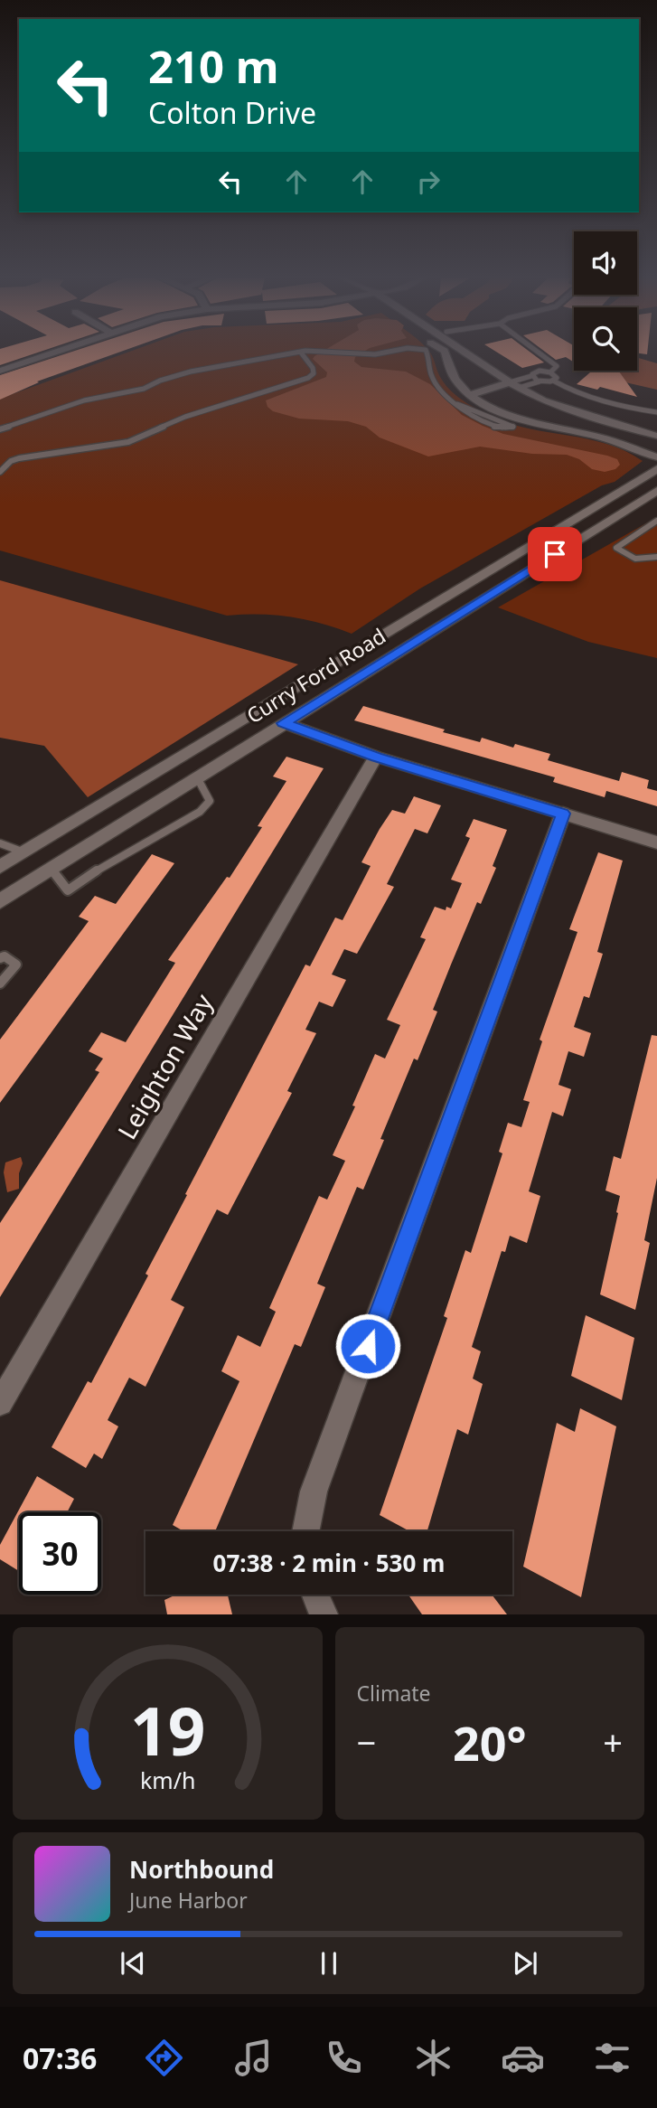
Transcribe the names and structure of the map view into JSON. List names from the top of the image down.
{
  "streets": {
    "street": ["Curry Ford Road", "Leighton Way"]
  },
  "page": {
    "turn": ["210 m", "Colton Drive"],
    "limit": "30",
    "trip": "07:38 · 2 min · 530 m",
    "tile": "Climate",
    "heat": ["−", "20°", "+"],
    "song": ["Northbound", "June Harbor"],
    "tabs": "07:36",
    "gauge": ["19", "km/h"]
  }
}
